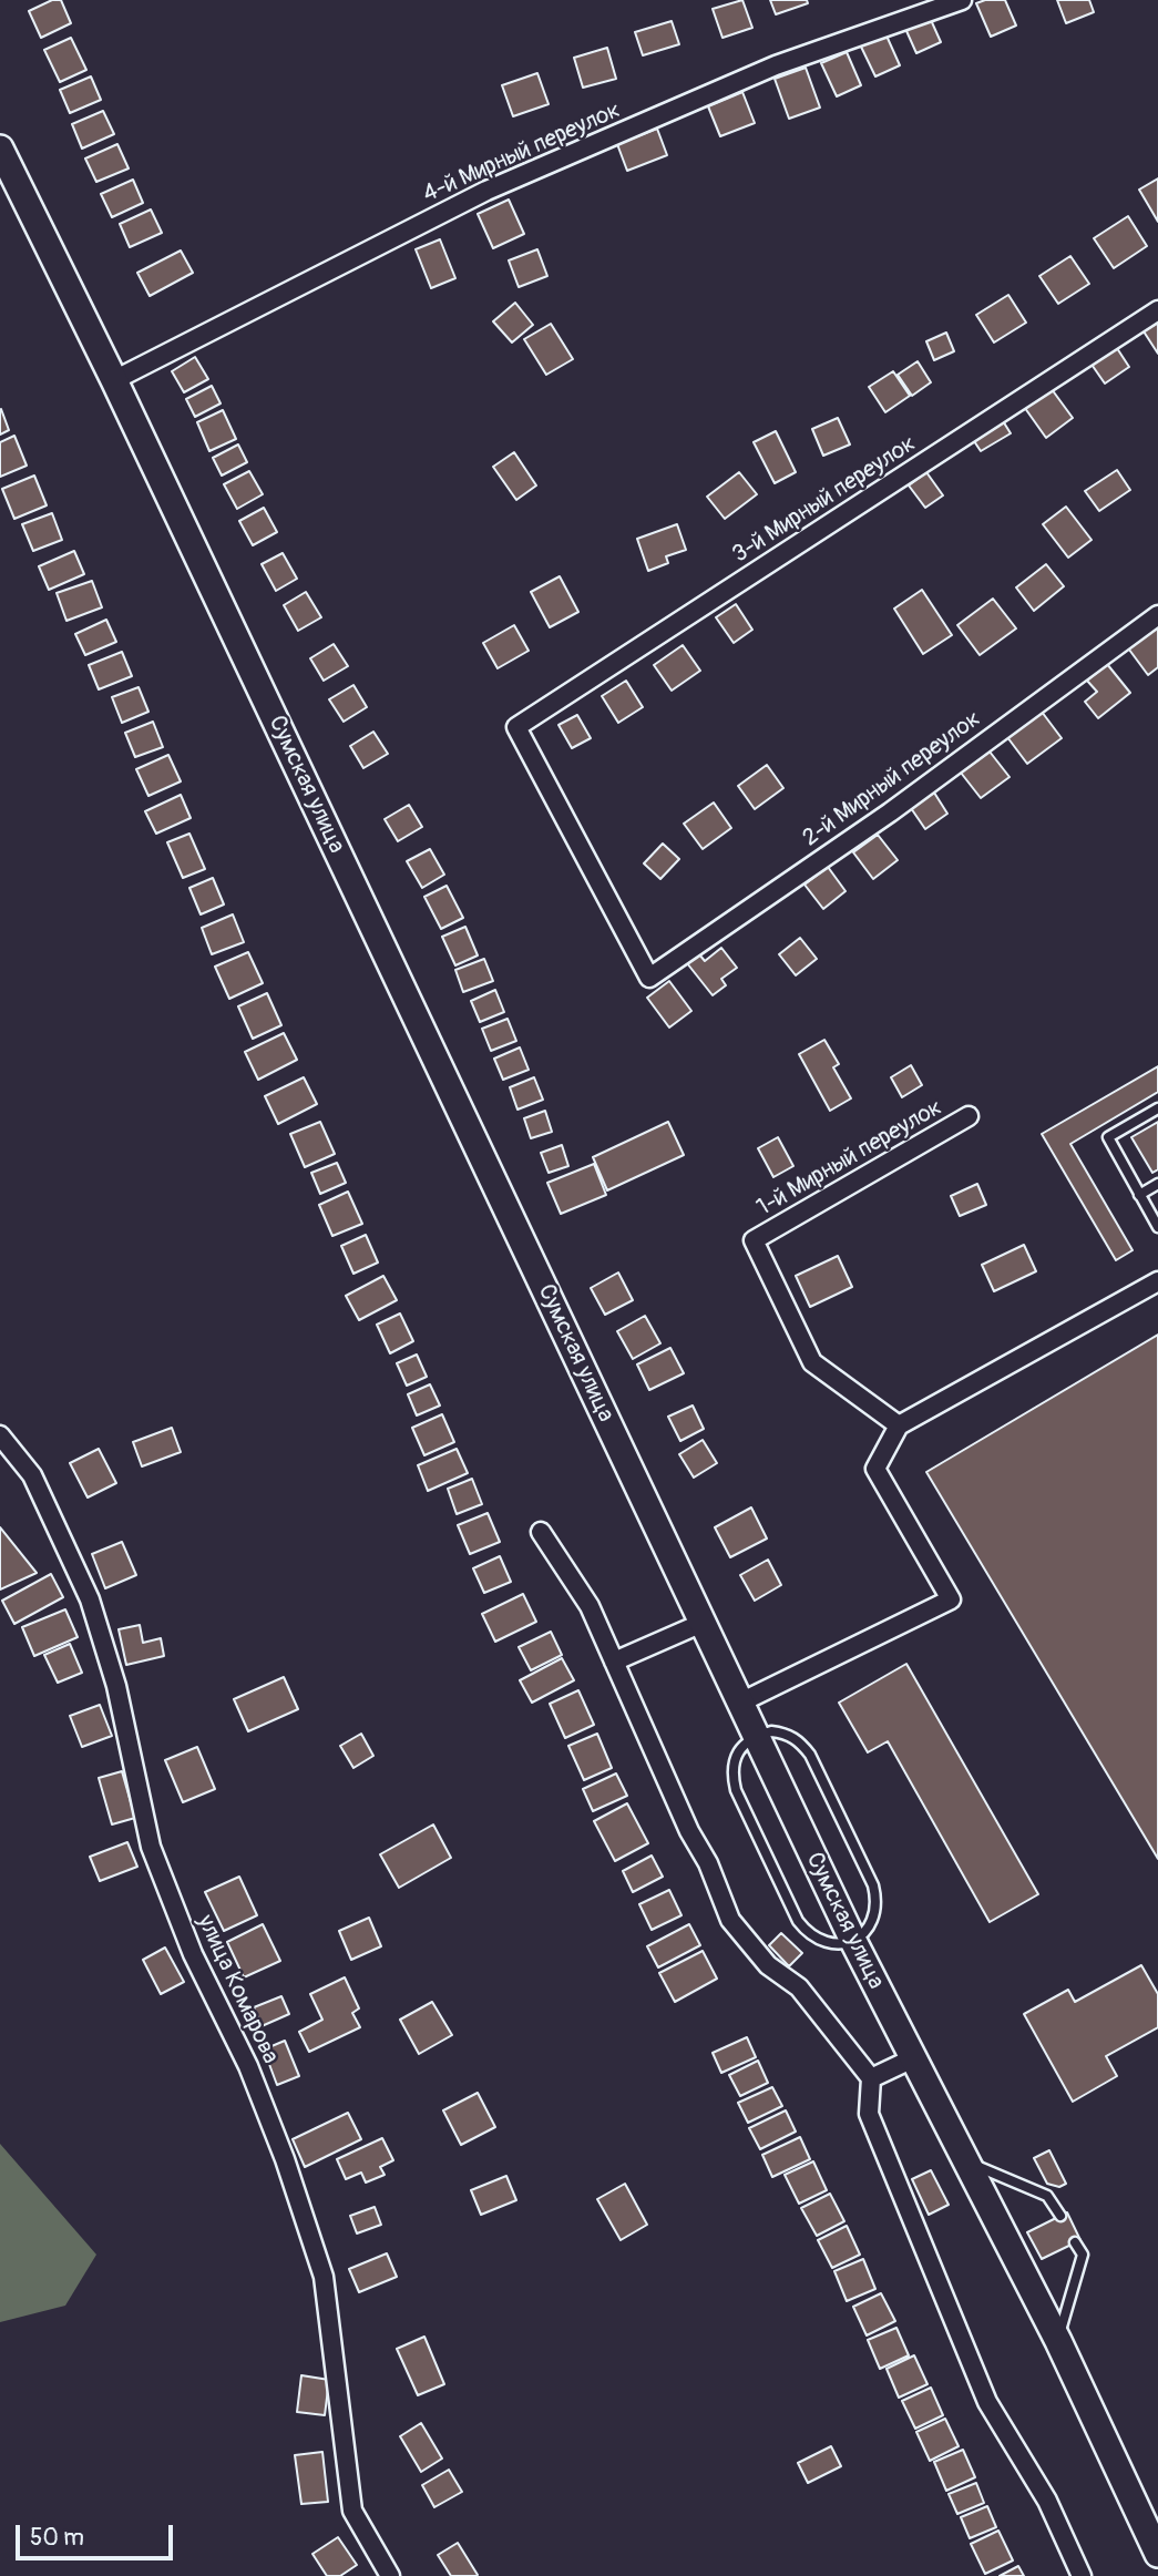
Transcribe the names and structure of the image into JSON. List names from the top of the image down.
{
  "streets": {
    "main road": ["Сумская улица"],
    "street": [
      "4-й Мирный переулок",
      "3-й Мирный переулок",
      "2-й Мирный переулок",
      "1-й Мирный переулок",
      "улица Комарова"
    ]
  },
  "crossings": [
    ["4-й Мирный переулок", "Сумская улица"],
    ["3-й Мирный переулок", "2-й Мирный переулок"]
  ],
  "scale_bar": "50 m"
}
